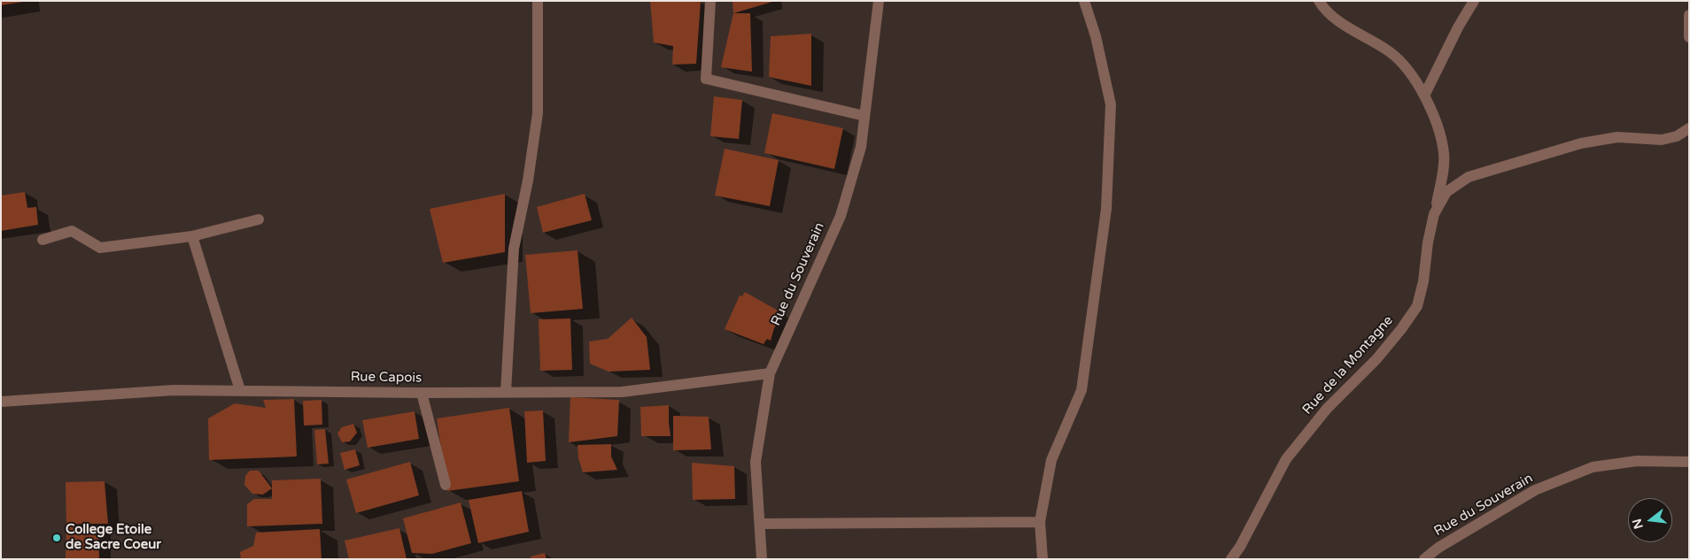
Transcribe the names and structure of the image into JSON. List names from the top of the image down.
{
  "streets": {
    "street": ["Rue du Souverain", "Rue de la Montagne", "Rue Capois"]
  },
  "crossings": [
    ["Rue du Souverain", "Rue Capois"]
  ],
  "places": ["College Etoile de Sacre Coeur"],
  "north": "left"
}
